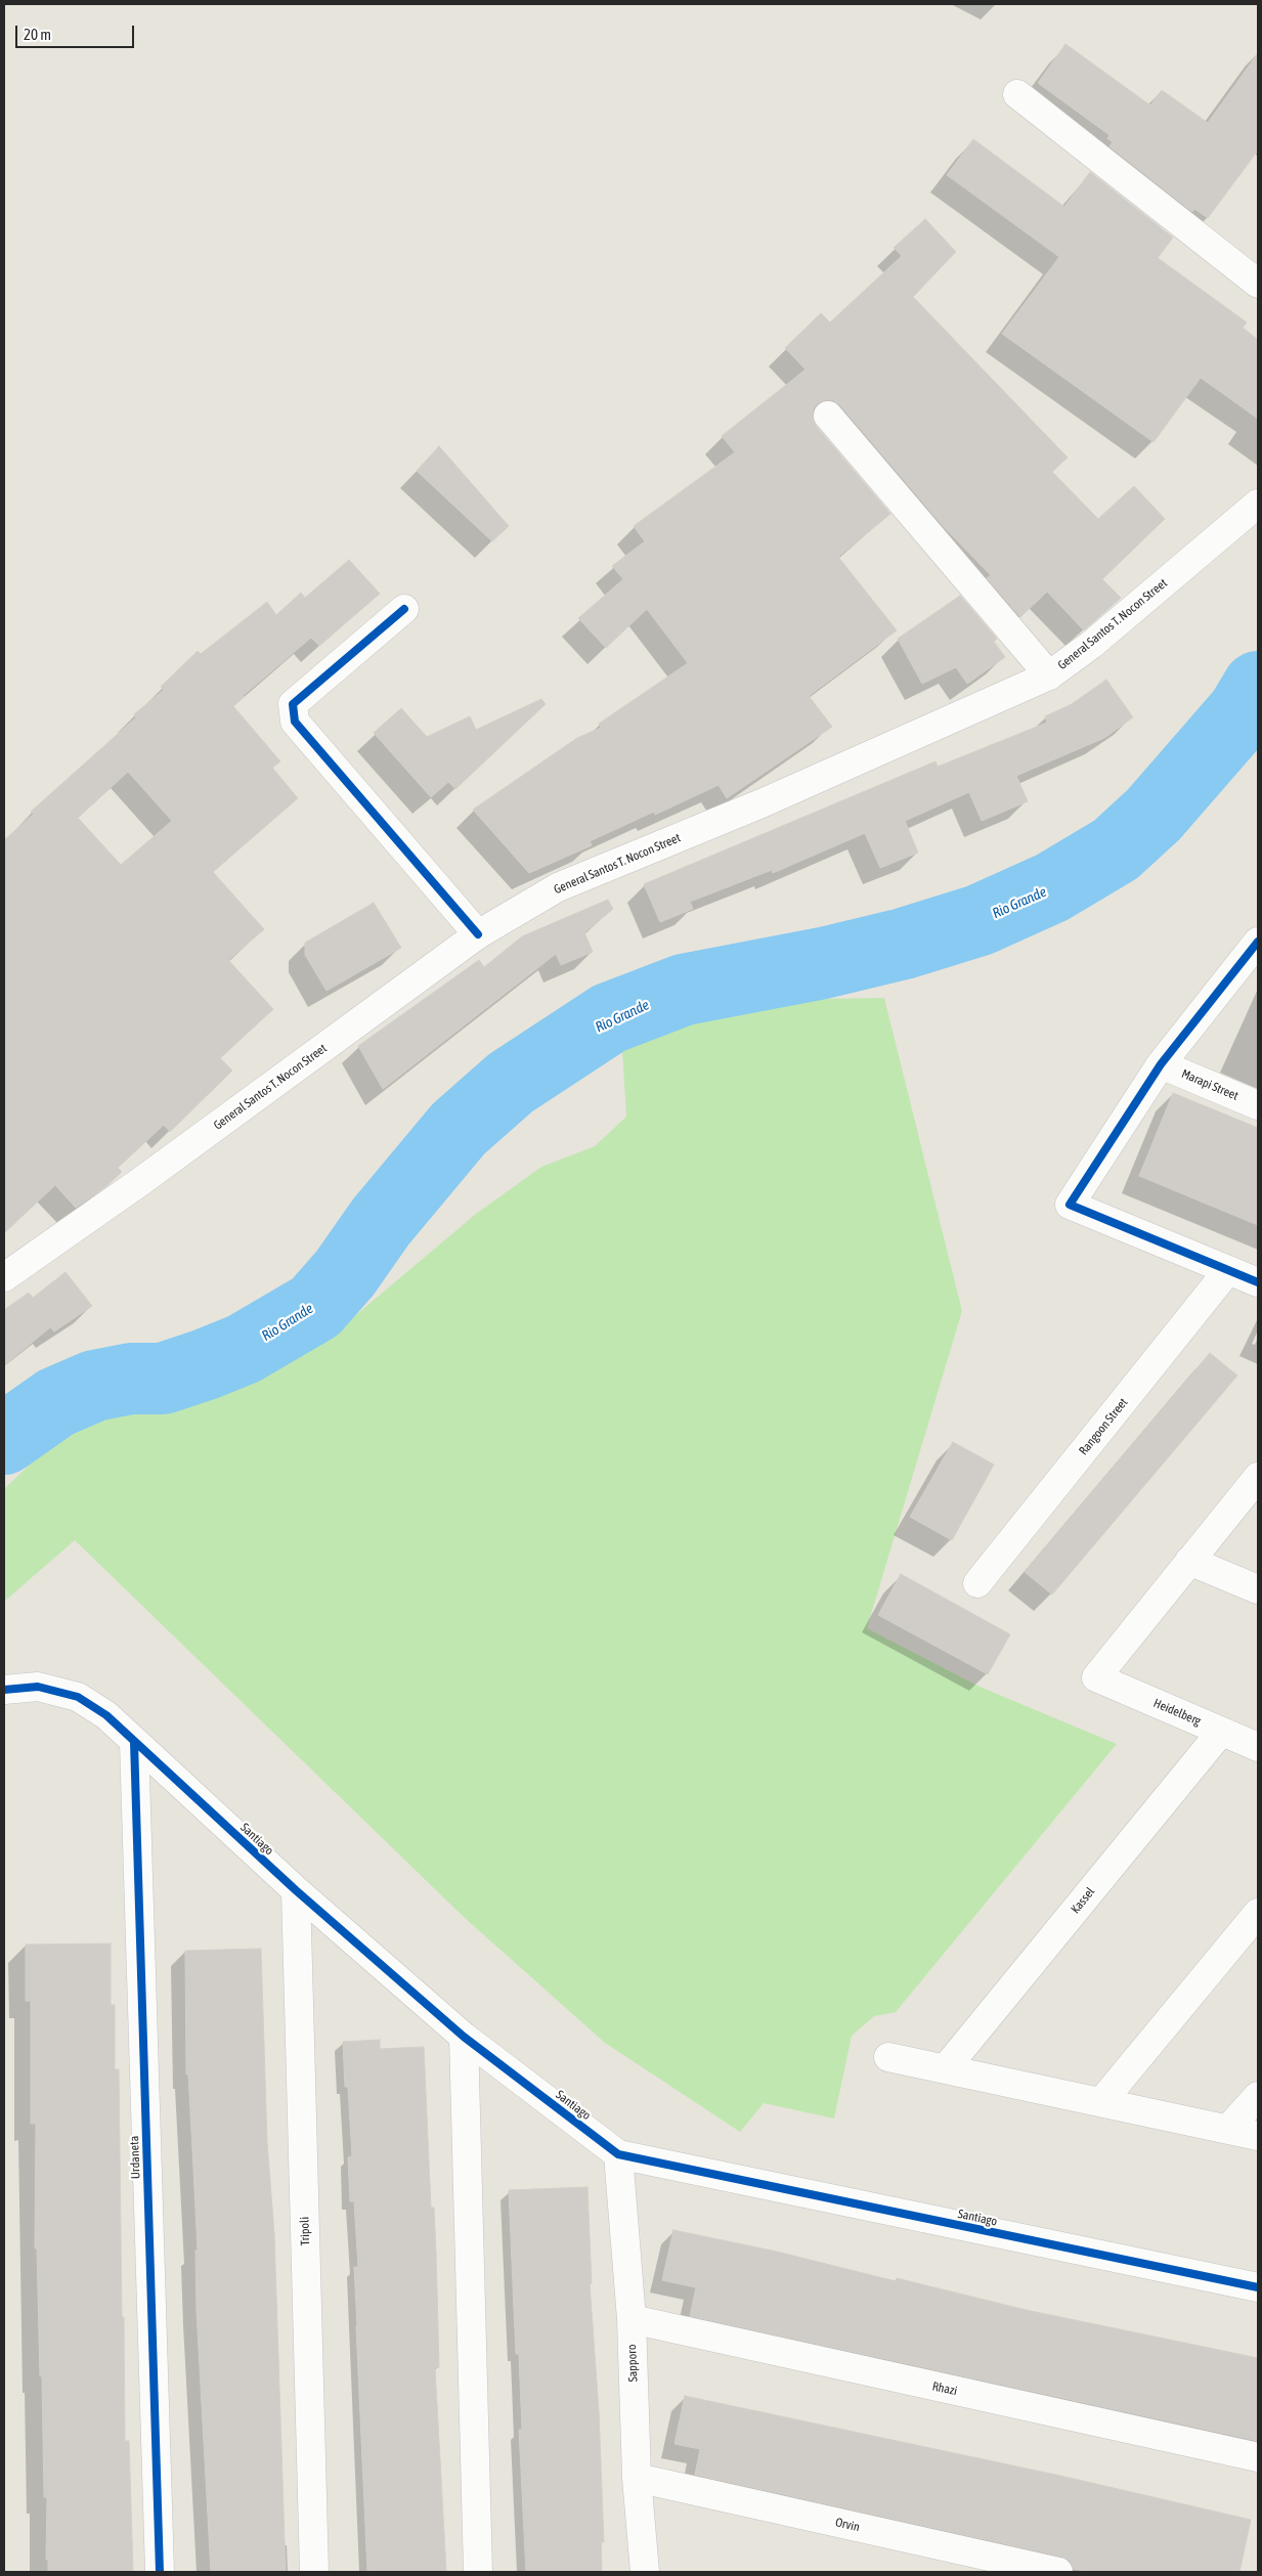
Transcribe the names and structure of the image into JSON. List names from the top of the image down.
{
  "streets": {
    "street": [
      "General Santos T. Nocon Street",
      "Marapi Street",
      "Rangoon Street",
      "Heidelberg",
      "Santiago",
      "Kassel",
      "Urdaneta",
      "Tripoli",
      "Sapporo",
      "Rhazi",
      "Orvin"
    ]
  },
  "crossings": [
    ["Heidelberg", "Kassel"],
    ["Santiago", "Urdaneta"],
    ["Santiago", "Tripoli"],
    ["Santiago", "Sapporo"],
    ["Sapporo", "Rhazi"],
    ["Sapporo", "Orvin"]
  ],
  "water": ["Rio Grande"],
  "scale_bar": "20 m"
}
